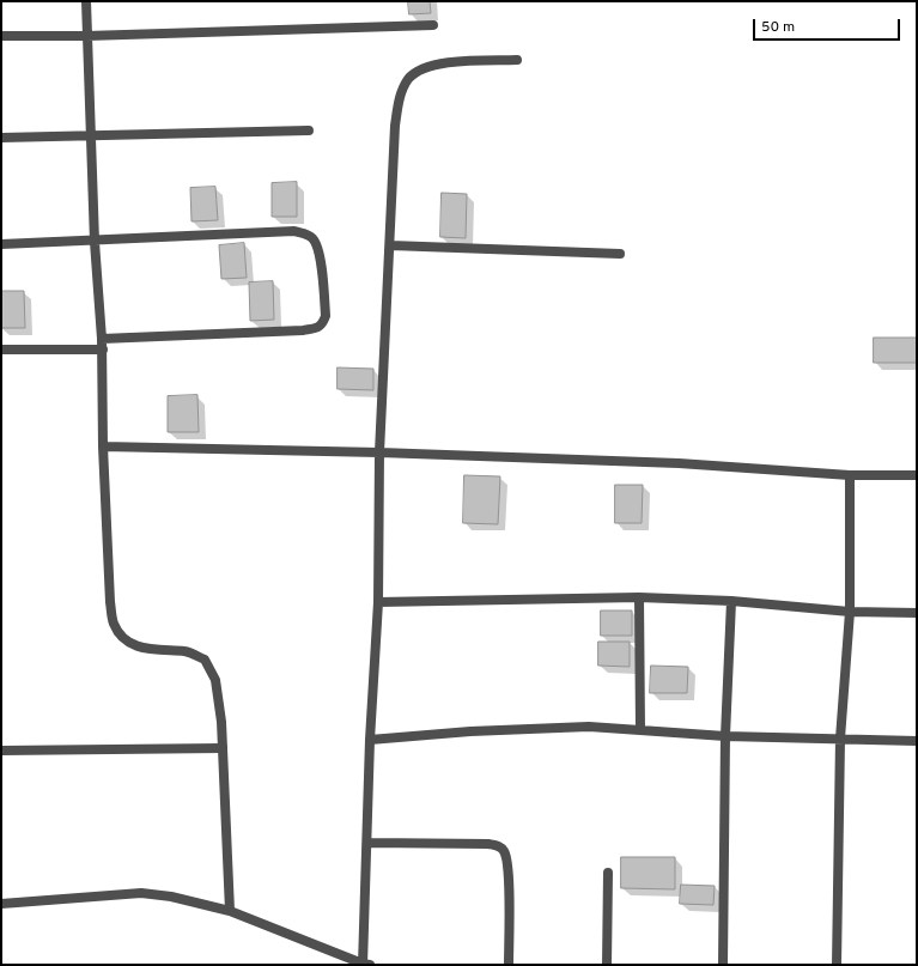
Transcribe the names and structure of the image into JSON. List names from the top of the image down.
{
  "scale_bar": "50 m"
}
